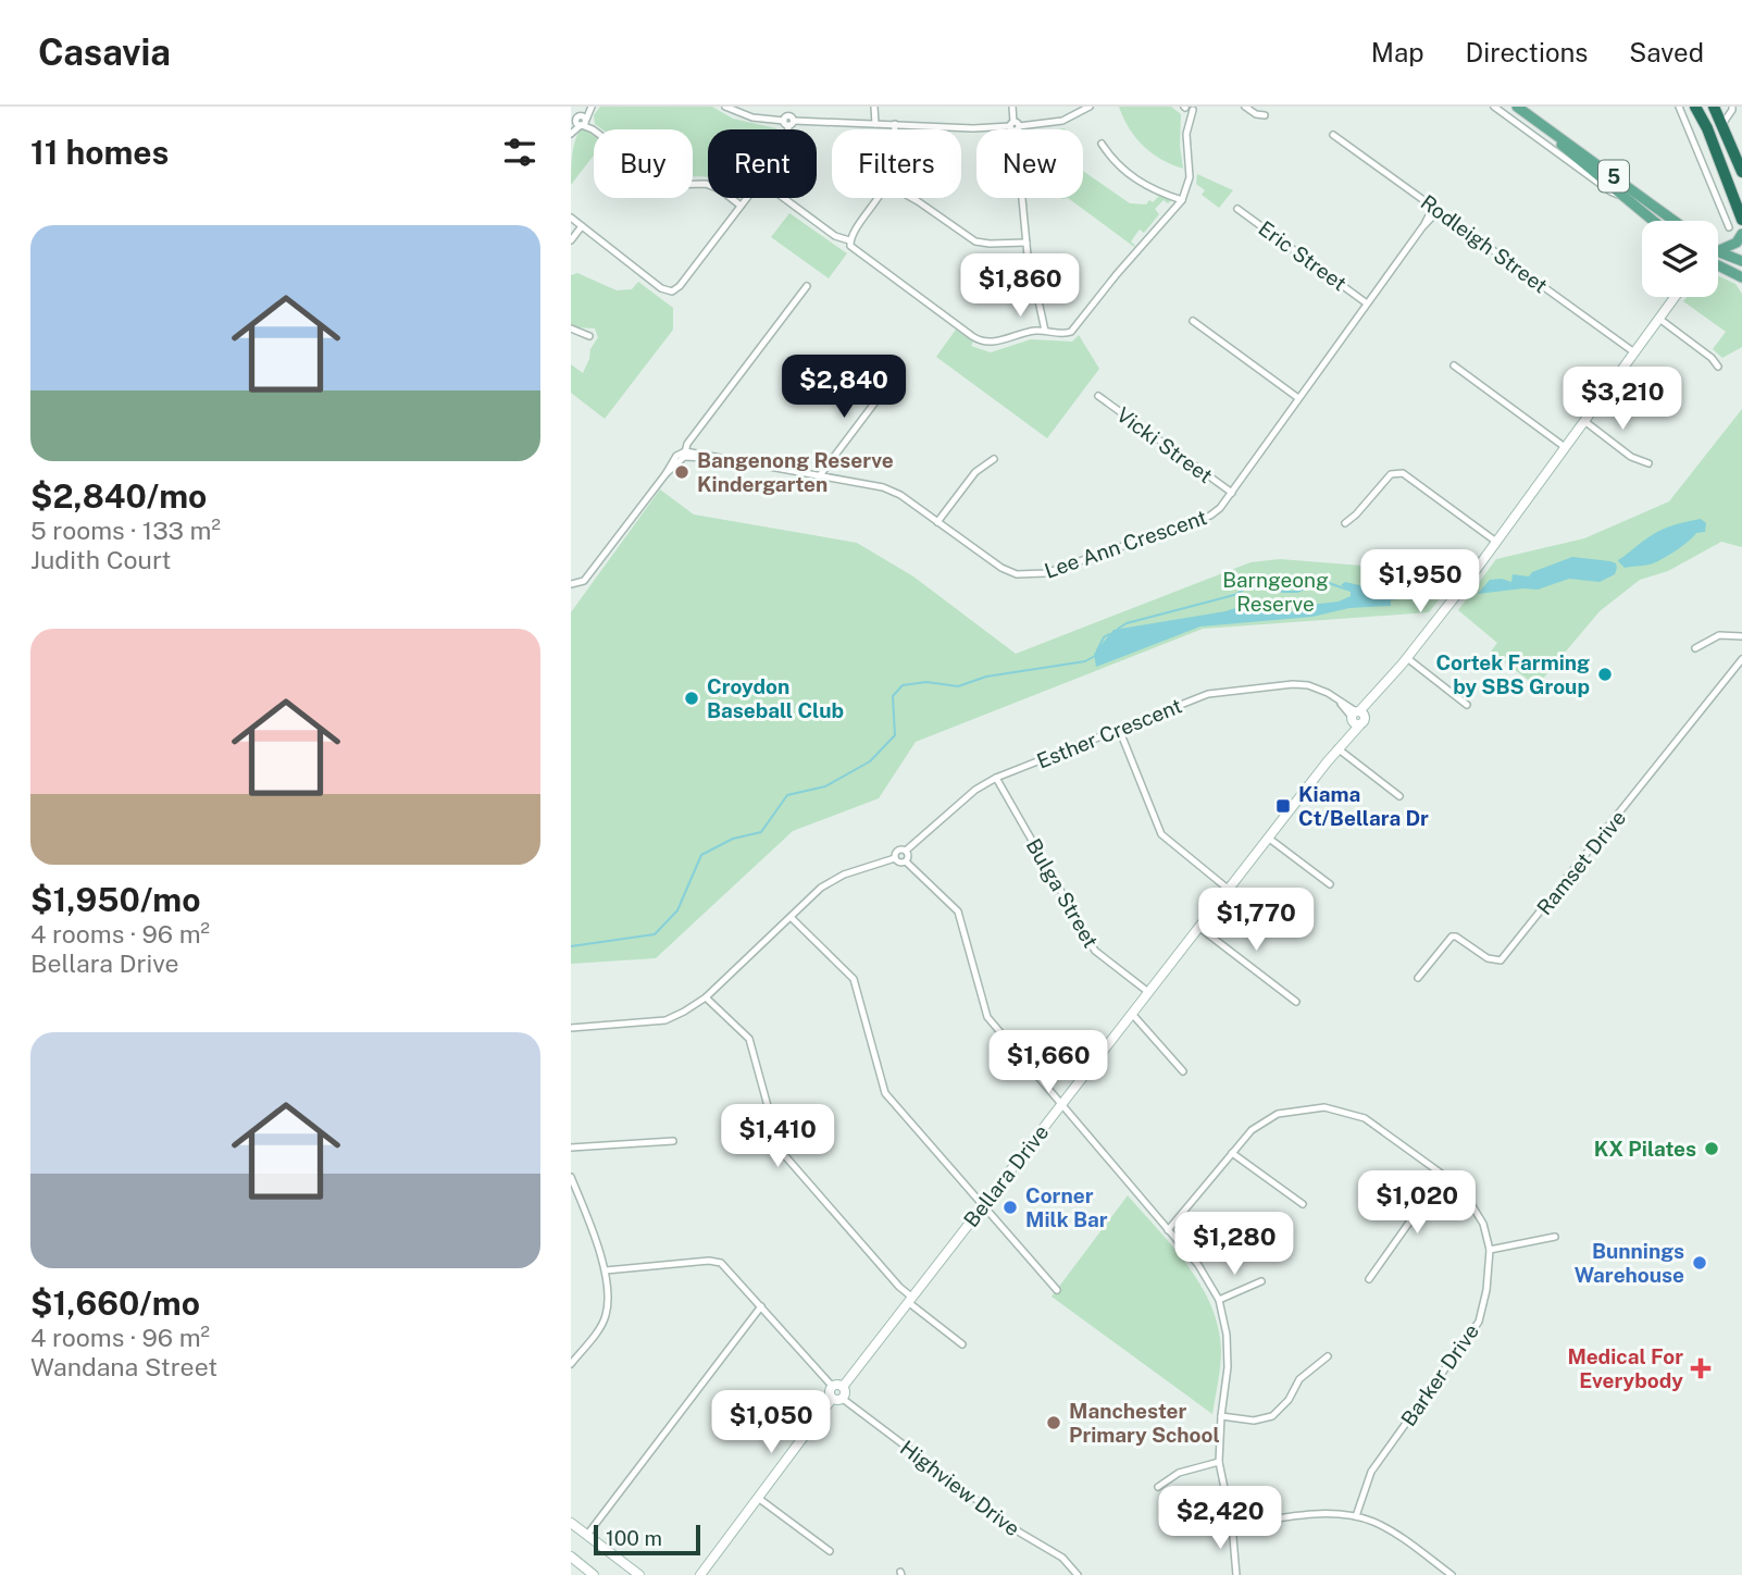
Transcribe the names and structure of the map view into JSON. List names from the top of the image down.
{
  "streets": {
    "main road": ["5", "Bellara Drive"],
    "street": [
      "Rodleigh Street",
      "Eric Street",
      "Vicki Street",
      "Lee Ann Crescent",
      "Esther Crescent",
      "Ramset Drive",
      "Bulga Street",
      "Barker Drive",
      "Highview Drive"
    ]
  },
  "crossings": [
    ["Rodleigh Street", "Lee Ann Crescent"],
    ["Rodleigh Street", "Bellara Drive"],
    ["Eric Street", "Lee Ann Crescent"],
    ["Vicki Street", "Lee Ann Crescent"],
    ["Esther Crescent", "Bulga Street"],
    ["Esther Crescent", "Bellara Drive"],
    ["Bulga Street", "Bellara Drive"]
  ],
  "parks": ["Barngeong Reserve"],
  "places": {
    "other": [
      "Bangenong Reserve Kindergarten",
      "Cortek Farming by SBS Group",
      "Croydon Baseball Club",
      "KX Pilates",
      "Corner Milk Bar",
      "Bunnings Warehouse",
      "Manchester Primary School"
    ],
    "transit": ["Kiama Ct/Bellara Dr"],
    "health": ["Medical For Everybody"]
  },
  "scale_bar": "100 m",
  "page": {
    "header": "Casavia",
    "nav": ["Map", "Directions", "Saved"],
    "heading": "11 homes",
    "chip": [
      "Buy",
      "Rent",
      "Filters",
      "New"
    ],
    "list": [
      {
        "name": "$2,840/mo",
        "note": "5 rooms · 133 m² · Judith Court"
      },
      {
        "name": "$1,950/mo",
        "note": "4 rooms · 96 m² · Bellara Drive"
      },
      {
        "name": "$1,660/mo",
        "note": "4 rooms · 96 m² · Wandana Street"
      }
    ],
    "price": [
      "$1,860",
      "$2,840",
      "$3,210",
      "$1,950",
      "$1,770",
      "$1,660",
      "$1,410",
      "$1,020",
      "$1,280",
      "$1,050",
      "$2,420"
    ],
    "scale": "100 m"
  }
}
